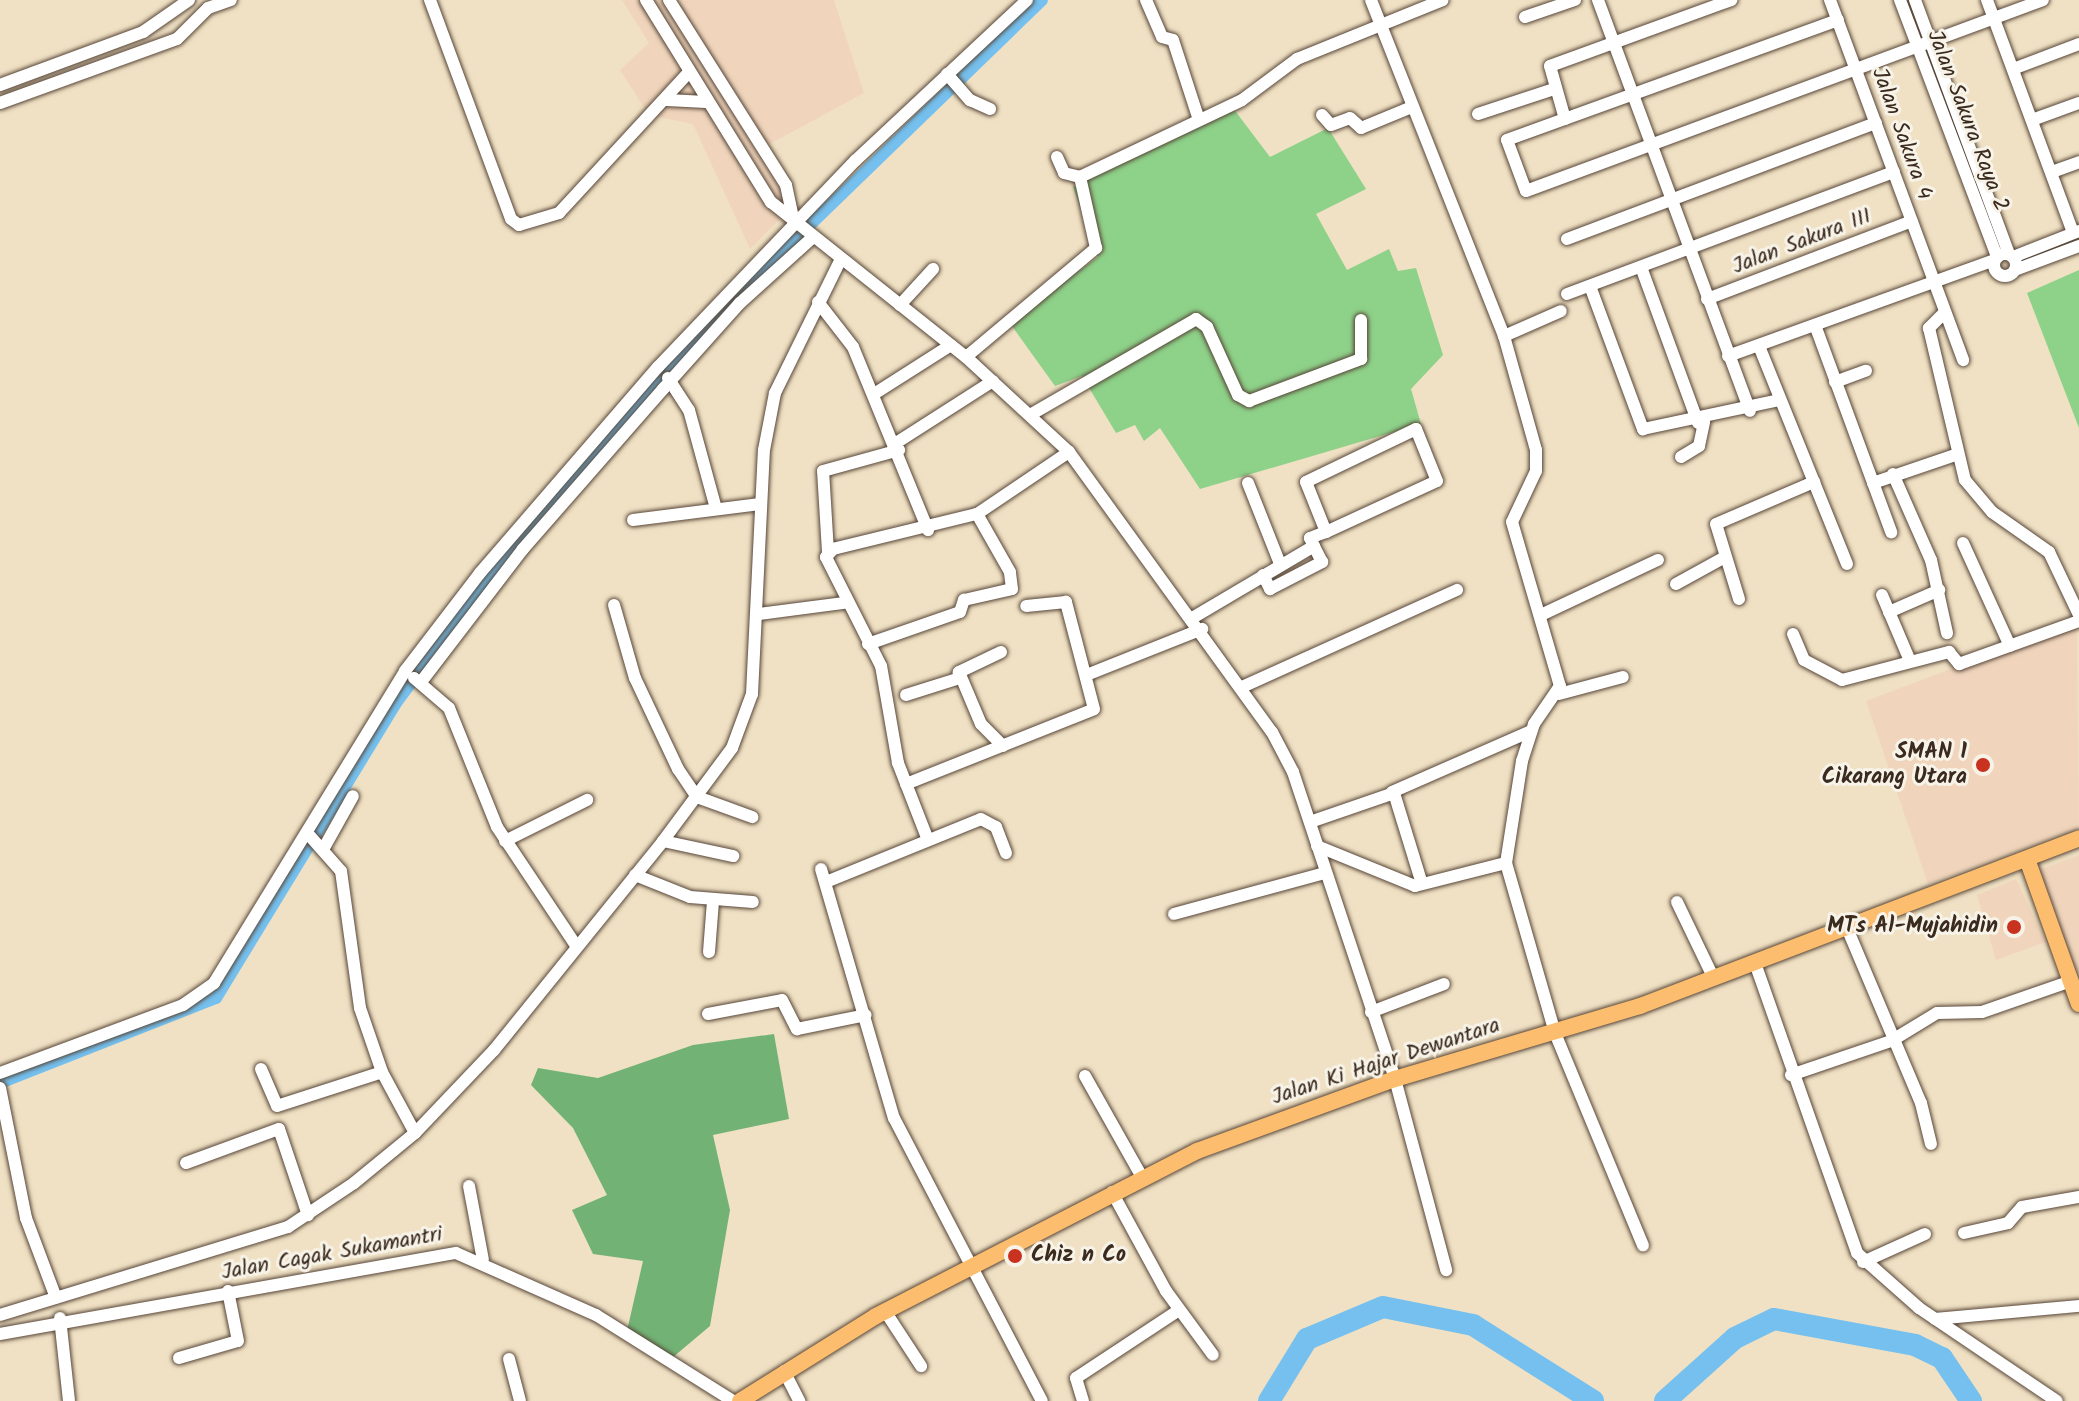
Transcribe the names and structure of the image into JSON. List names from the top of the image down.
{
  "streets": {
    "main road": ["Jalan Ki Hajar Dewantara"],
    "street": [
      "Jalan Sakura Raya 2",
      "Jalan Sakura 4",
      "Jalan Sakura III",
      "Jalan Cagak Sukamantri"
    ]
  },
  "crossings": [
    ["Jalan Sakura 4", "Jalan Sakura III"]
  ],
  "places": ["SMAN 1 Cikarang Utara", "MTs Al-Mujahidin", "Chiz n Co"]
}
